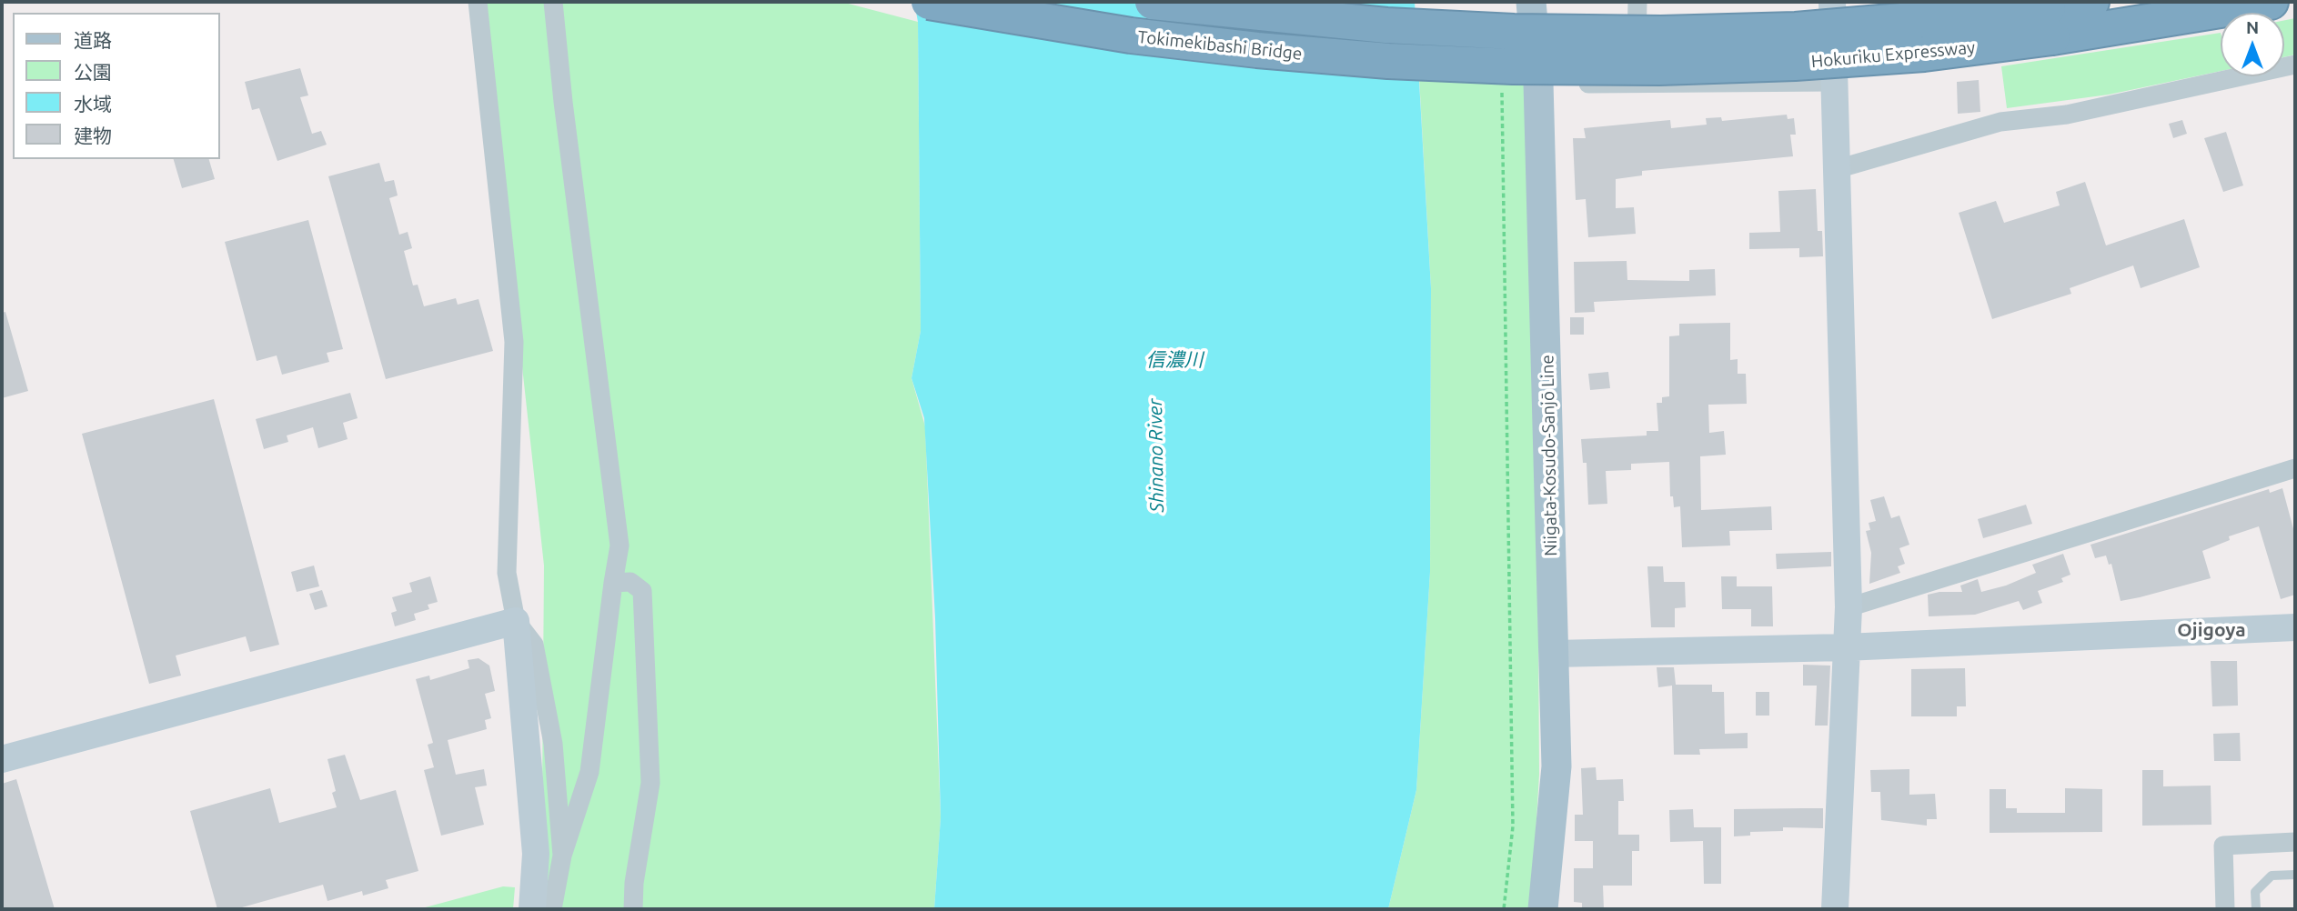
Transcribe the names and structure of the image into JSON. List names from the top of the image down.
{
  "streets": {
    "highway": ["Tokimekibashi Bridge", "Hokuriku Expressway"],
    "main road": ["Niigata-Kosudo-Sanjō Line"]
  },
  "crossings": [
    ["Tokimekibashi Bridge", "Hokuriku Expressway"]
  ],
  "districts": ["Ojigoya"],
  "water": ["信濃川", "Shinano River"],
  "legend": [
    "道路",
    "公園",
    "水域",
    "建物"
  ],
  "north": "top"
}
